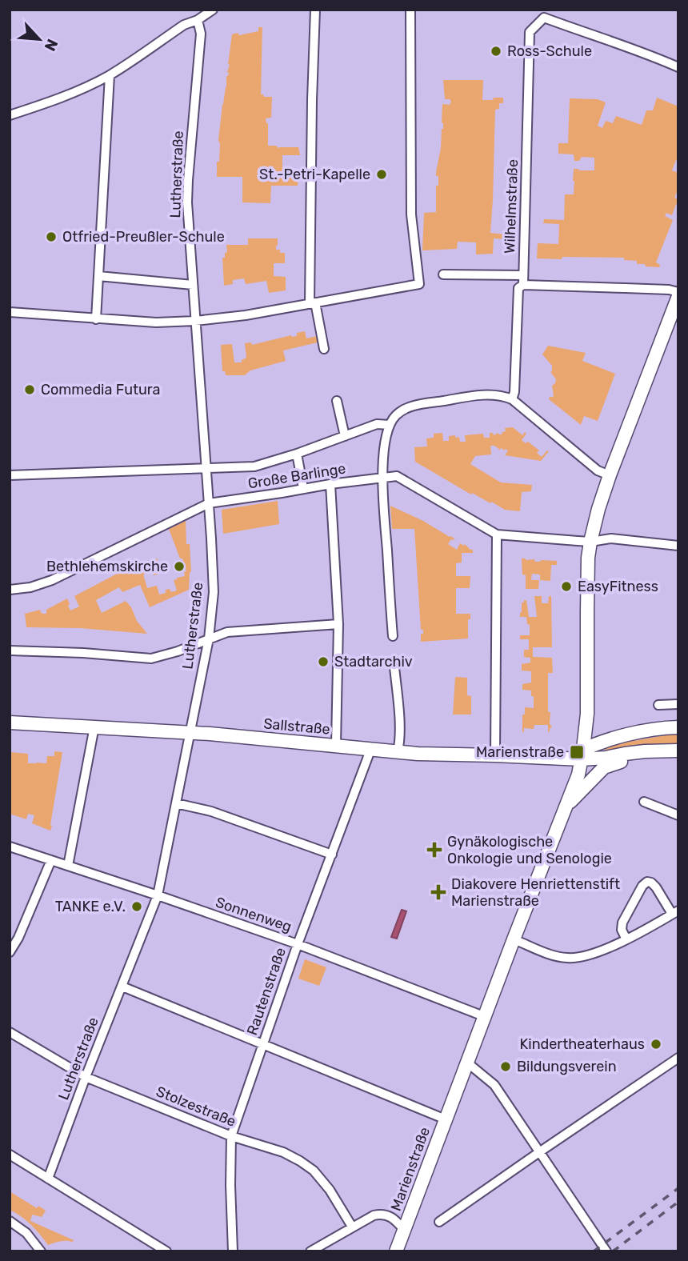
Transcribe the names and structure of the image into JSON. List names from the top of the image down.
{
  "streets": {
    "main road": ["Sallstraße", "Marienstraße"],
    "street": [
      "Lutherstraße",
      "Wilhelmstraße",
      "Große Barlinge",
      "Sonnenweg",
      "Rautenstraße",
      "Stolzestraße"
    ]
  },
  "crossings": [
    ["Lutherstraße", "Große Barlinge"],
    ["Lutherstraße", "Sallstraße"],
    ["Lutherstraße", "Sonnenweg"],
    ["Lutherstraße", "Stolzestraße"],
    ["Große Barlinge", "Marienstraße"],
    ["Sallstraße", "Rautenstraße"],
    ["Sallstraße", "Marienstraße"],
    ["Sonnenweg", "Rautenstraße"],
    ["Sonnenweg", "Marienstraße"],
    ["Rautenstraße", "Stolzestraße"]
  ],
  "places": {
    "other": [
      "Ross-Schule",
      "St.-Petri-Kapelle",
      "Otfried-Preußler-Schule",
      "Commedia Futura",
      "Bethlehemskirche",
      "EasyFitness",
      "Stadtarchiv",
      "TANKE e.V.",
      "Kindertheaterhaus",
      "Bildungsverein"
    ],
    "transit": ["Marienstraße"],
    "health": ["Gynäkologische Onkologie und Senologie", "Diakovere Henriettenstift Marienstraße"]
  },
  "north": "bottom right"
}
